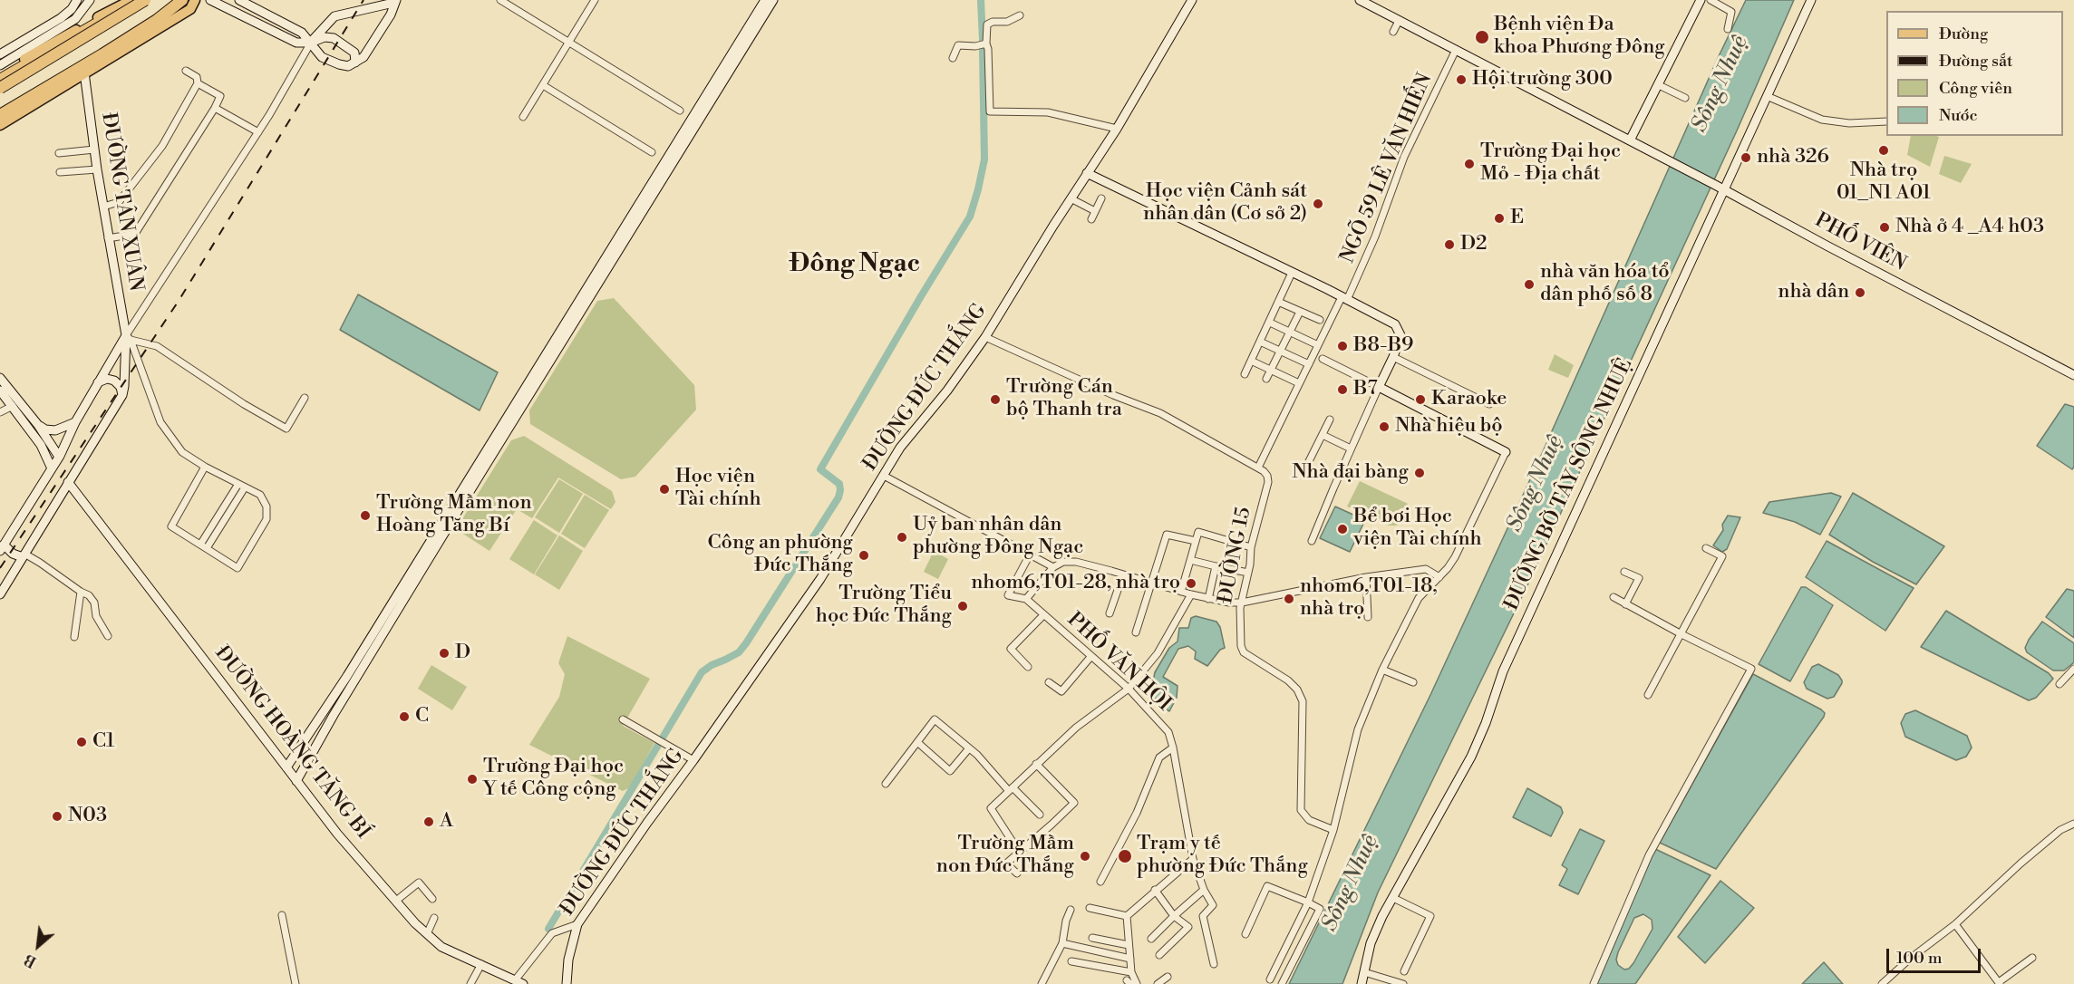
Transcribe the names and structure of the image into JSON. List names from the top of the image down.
{
  "streets": {
    "street": [
      "NGÕ 59 LÊ VĂN HIẾN",
      "ĐƯỜNG TÂN XUÂN",
      "PHỐ VIÊN",
      "ĐƯỜNG ĐỨC THẮNG",
      "ĐƯỜNG BỜ TÂY SÔNG NHUỆ",
      "ĐƯỜNG 15",
      "PHỐ VĂN HỘI",
      "ĐƯỜNG HOÀNG TĂNG BÍ"
    ]
  },
  "crossings": [
    ["NGÕ 59 LÊ VĂN HIẾN", "PHỐ VIÊN"],
    ["NGÕ 59 LÊ VĂN HIẾN", "ĐƯỜNG 15"],
    ["ĐƯỜNG TÂN XUÂN", "ĐƯỜNG HOÀNG TĂNG BÍ"],
    ["PHỐ VIÊN", "ĐƯỜNG BỜ TÂY SÔNG NHUỆ"]
  ],
  "districts": ["Đông Ngạc"],
  "water": ["Sông Nhuệ"],
  "places": [
    "Bệnh viện Đa khoa Phương Đông",
    "Hội trường 300",
    "Nhà trọ 01_N1 A01",
    "nhà 326",
    "Trường Đại học Mỏ - Địa chất",
    "Học viện Cảnh sát nhân dân (Cơ sở 2)",
    "E",
    "Nhà ở 4 _A4 h03",
    "D2",
    "nhà văn hóa tổ dân phố số 8",
    "nhà dân",
    "B8-B9",
    "B7",
    "Trường Cán bộ Thanh tra",
    "Karaoke",
    "Nhà hiệu bộ",
    "Nhà đại bàng",
    "Học viện Tài chính",
    "Trường Mầm non Hoàng Tăng Bí",
    "Bể bơi Học viện Tài chính",
    "Uỷ ban nhân dân phường Đông Ngạc",
    "Công an phường Đức Thắng",
    "nhom6,T01-28, nhà trọ",
    "nhom6,T01-18, nhà trọ",
    "Trường Tiểu học Đức Thắng",
    "D",
    "C",
    "C1",
    "Trường Đại học Y tế Công cộng",
    "N03",
    "A",
    "Trường Mầm non Đức Thắng",
    "Trạm y tế phường Đức Thắng"
  ],
  "legend": [
    "Đường",
    "Đường sắt",
    "Công viên",
    "Nước"
  ],
  "scale_bar": "100 m",
  "north": "bottom left"
}
